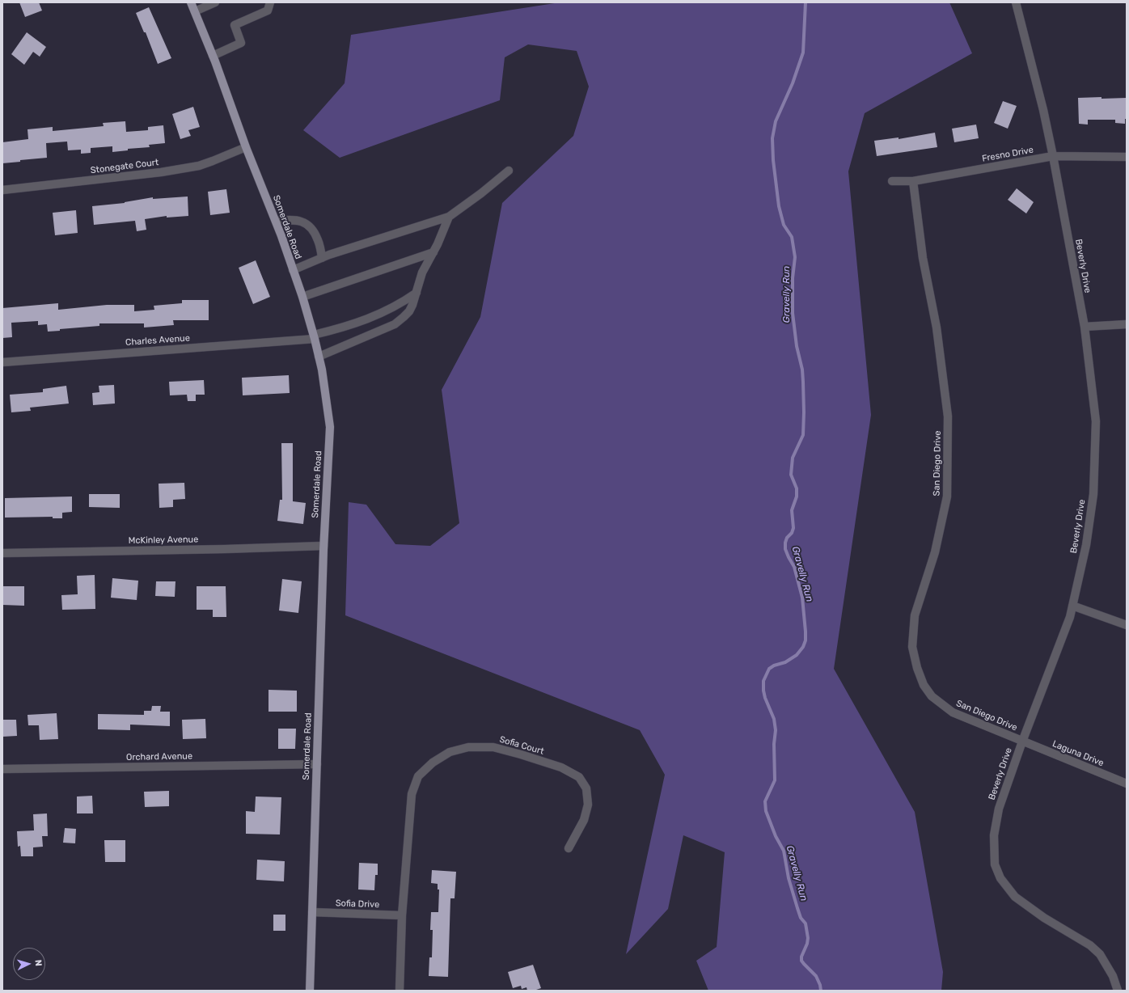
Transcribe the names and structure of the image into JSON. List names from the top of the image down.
{
  "streets": {
    "main road": ["Somerdale Road"],
    "street": [
      "Fresno Drive",
      "Stonegate Court",
      "Beverly Drive",
      "Charles Avenue",
      "San Diego Drive",
      "McKinley Avenue",
      "Sofia Court",
      "Laguna Drive",
      "Orchard Avenue",
      "Sofia Drive"
    ]
  },
  "crossings": [
    ["Fresno Drive", "Beverly Drive"],
    ["Fresno Drive", "San Diego Drive"],
    ["Stonegate Court", "Somerdale Road"],
    ["Somerdale Road", "Charles Avenue"],
    ["Somerdale Road", "McKinley Avenue"],
    ["Somerdale Road", "Orchard Avenue"],
    ["Somerdale Road", "Sofia Drive"],
    ["Beverly Drive", "San Diego Drive"],
    ["Beverly Drive", "Laguna Drive"],
    ["San Diego Drive", "Laguna Drive"],
    ["Sofia Court", "Sofia Drive"]
  ],
  "water": ["Gravelly Run"],
  "north": "right"
}
